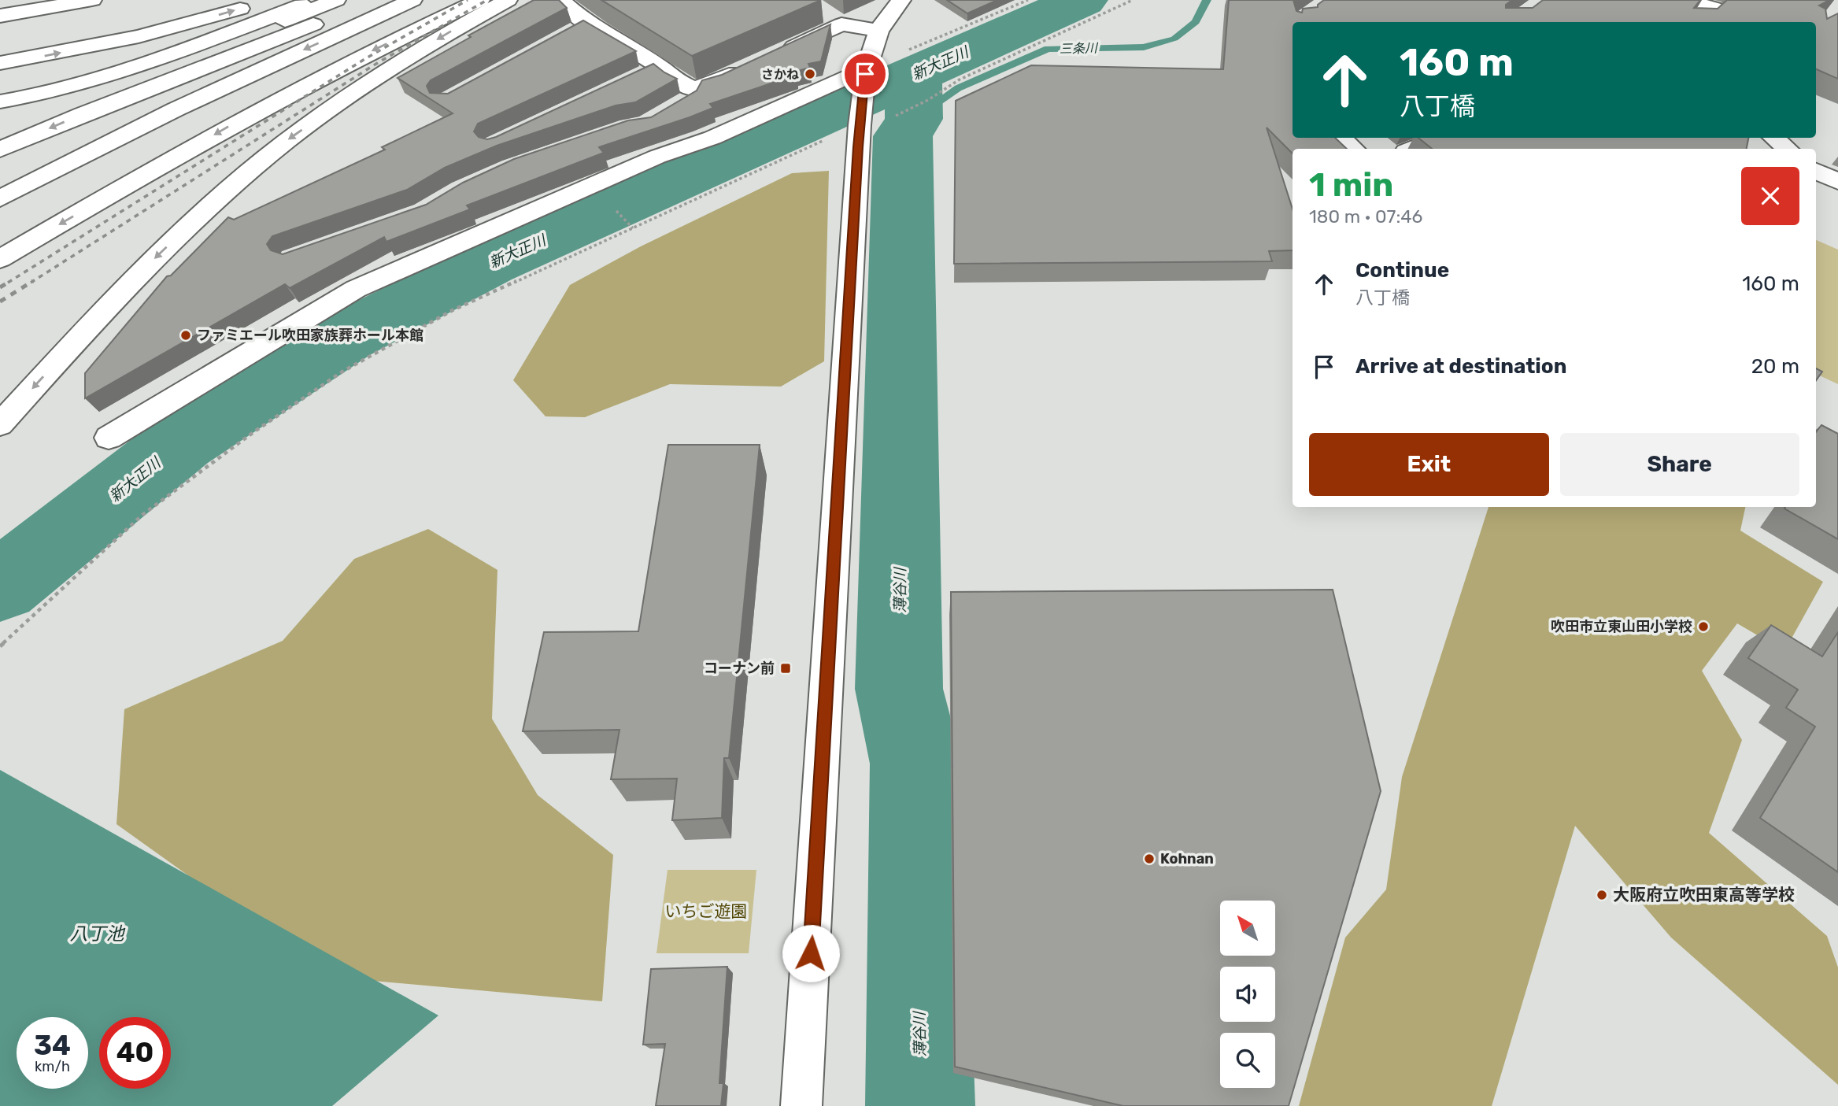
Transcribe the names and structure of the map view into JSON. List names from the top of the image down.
{
  "water": [
    "三条川",
    "新大正川",
    "薄谷川",
    "八丁池"
  ],
  "parks": ["いちご遊園"],
  "places": {
    "other": [
      "さかね",
      "ファミエール吹田家族葬ホール本館",
      "吹田市立東山田小学校",
      "Kohnan",
      "大阪府立吹田東高等学校"
    ],
    "transit": ["コーナン前"]
  },
  "north": "top left",
  "page": {
    "turn": ["160 m", "八丁橋"],
    "heading": ["1 min", "180 m · 07:46"],
    "list": [
      {
        "name": "Continue",
        "note": "八丁橋",
        "value": "160 m"
      },
      {
        "name": "Arrive at destination",
        "value": "20 m"
      }
    ],
    "buttons": ["Exit", "Share"],
    "speed": "34 km/h",
    "limit": "40"
  }
}
